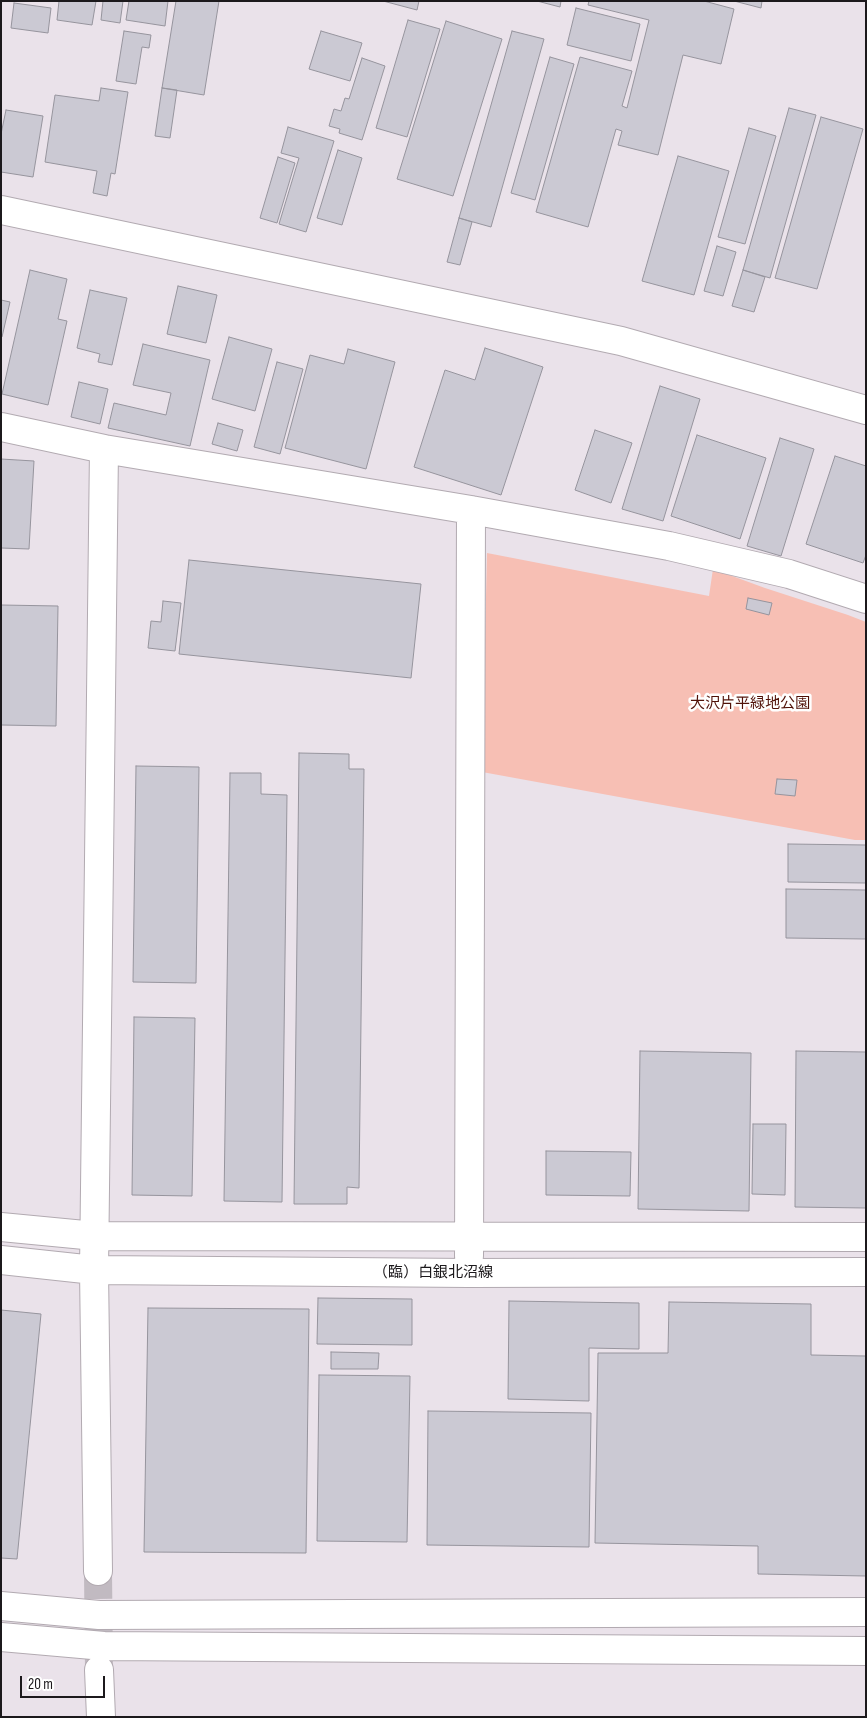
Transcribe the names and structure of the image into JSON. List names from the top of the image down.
{
  "streets": {
    "street": ["（臨）白銀北沼線"]
  },
  "parks": ["大沢片平緑地公園"],
  "scale_bar": "20 m"
}
